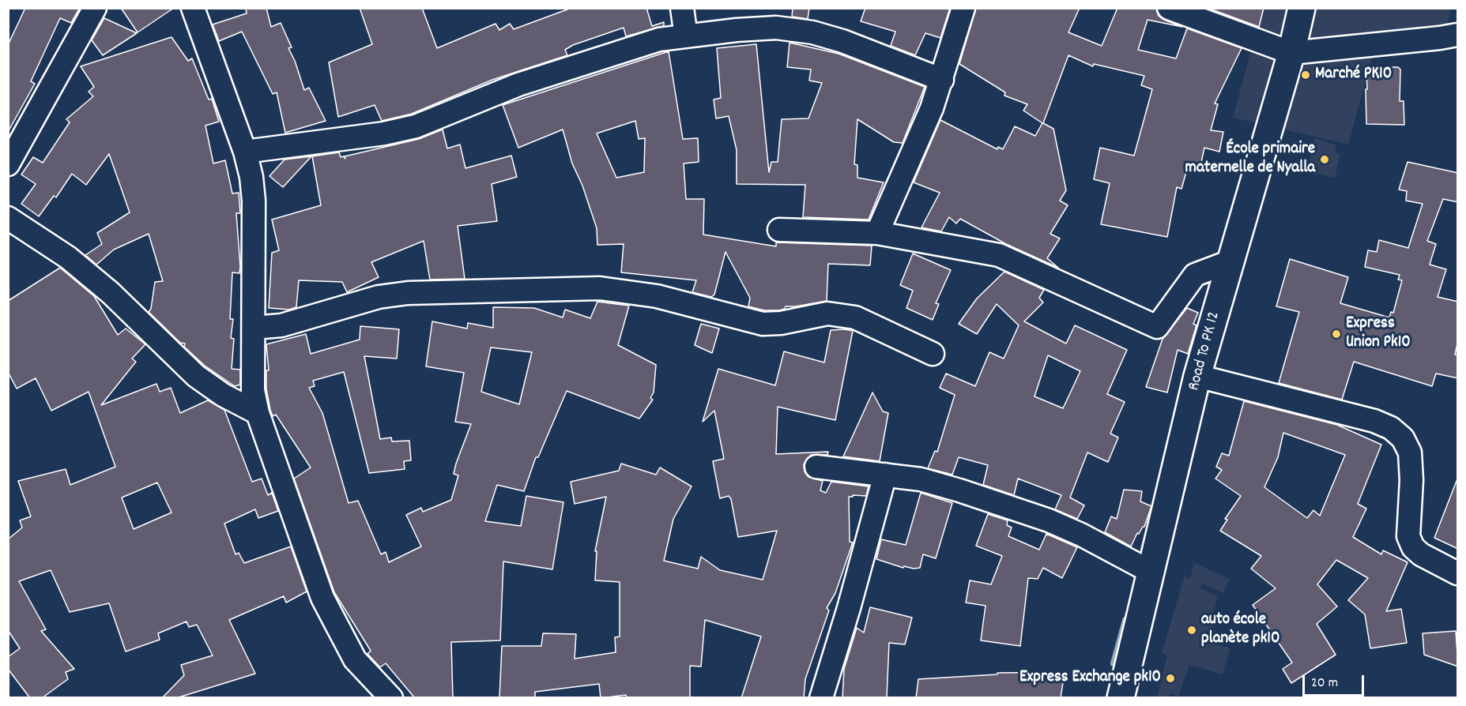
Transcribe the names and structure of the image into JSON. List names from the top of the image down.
{
  "streets": {
    "main road": ["Road To PK 12"]
  },
  "places": [
    "Marché PK10",
    "École primaire maternelle de Nyalla",
    "Express Union Pk10",
    "auto école planète pk10",
    "Express Exchange pk10"
  ],
  "scale_bar": "20 m"
}
